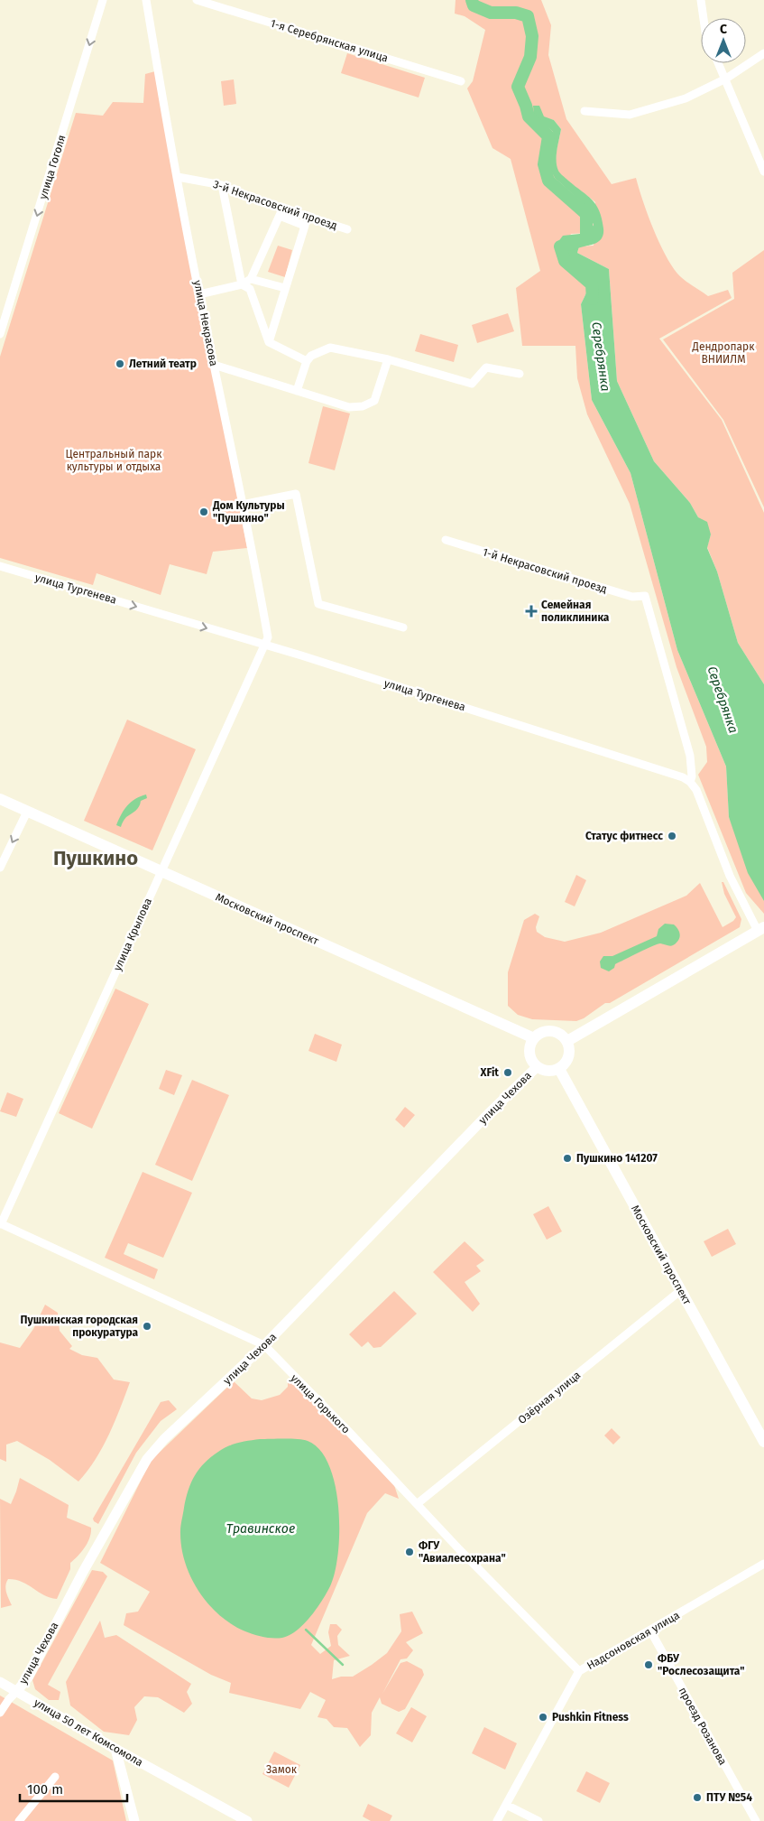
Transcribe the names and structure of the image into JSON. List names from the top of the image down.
{
  "streets": {
    "main road": ["Московский проспект"],
    "street": [
      "1-я Серебрянская улица",
      "улица Гоголя",
      "3-й Некрасовский проезд",
      "улица Некрасова",
      "1-й Некрасовский проезд",
      "улица Тургенева",
      "улица Крылова",
      "улица Чехова",
      "Озёрная улица",
      "улица Горького",
      "Надсоновская улица",
      "проезд Розанова",
      "улица 50 лет Комсомола"
    ]
  },
  "crossings": [
    ["3-й Некрасовский проезд", "улица Некрасова"],
    ["улица Некрасова", "улица Тургенева"],
    ["улица Некрасова", "улица Крылова"],
    ["1-й Некрасовский проезд", "улица Тургенева"],
    ["улица Тургенева", "улица Крылова"],
    ["Московский проспект", "улица Крылова"],
    ["Московский проспект", "улица Чехова"],
    ["Московский проспект", "Озёрная улица"],
    ["улица Крылова", "улица Горького"],
    ["улица Чехова", "улица Горького"],
    ["улица Чехова", "улица 50 лет Комсомола"],
    ["Озёрная улица", "улица Горького"],
    ["улица Горького", "Надсоновская улица"],
    ["Надсоновская улица", "проезд Розанова"]
  ],
  "one_way": ["улица Гоголя", "улица Тургенева"],
  "districts": ["Пушкино"],
  "water": ["Серебрянка", "Травинское"],
  "parks": ["Дендропарк ВНИИЛМ", "Центральный парк культуры и отдыха", "Замок"],
  "places": {
    "other": [
      "Летний театр",
      "Дом Культуры \"Пушкино\"",
      "Статус фитнесс",
      "XFit",
      "Пушкино 141207",
      "Пушкинская городская прокуратура",
      "ФГУ \"Авиалесохрана\"",
      "ФБУ \"Рослесозащита\"",
      "Pushkin Fitness",
      "ПТУ №54"
    ],
    "health": ["Семейная поликлиника"]
  },
  "scale_bar": "100 m",
  "north": "top"
}
